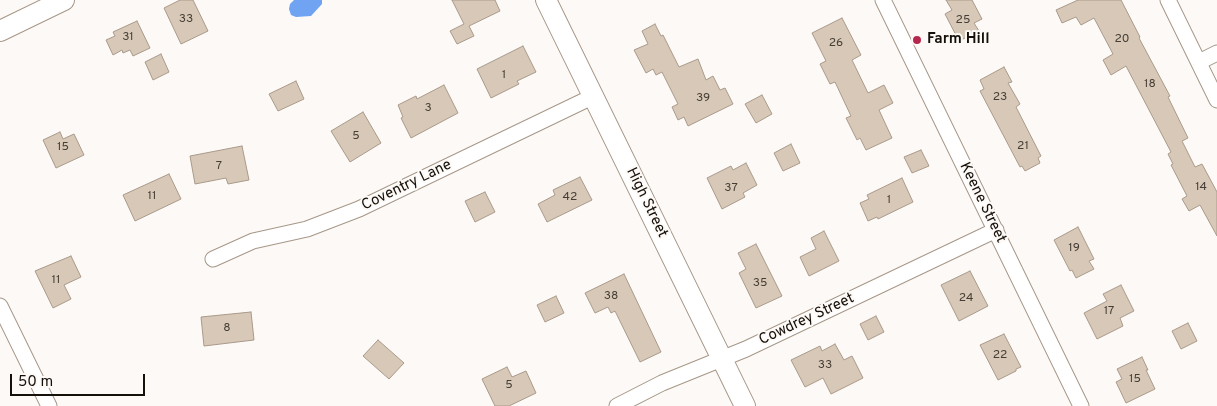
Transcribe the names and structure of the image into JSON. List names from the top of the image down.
{
  "streets": {
    "street": [
      "Coventry Lane",
      "High Street",
      "Keene Street",
      "Cowdrey Street"
    ]
  },
  "crossings": [
    ["Coventry Lane", "High Street"],
    ["High Street", "Cowdrey Street"],
    ["Keene Street", "Cowdrey Street"]
  ],
  "places": ["Farm Hill"],
  "house_numbers": [
    "33",
    "25",
    "31",
    "20",
    "26",
    "1",
    "18",
    "23",
    "39",
    "3",
    "5",
    "21",
    "15",
    "7",
    "14",
    "37",
    "11",
    "42",
    "1",
    "19",
    "11",
    "35",
    "38",
    "24",
    "17",
    "8",
    "22",
    "33",
    "15",
    "5"
  ],
  "scale_bar": "50 m"
}
